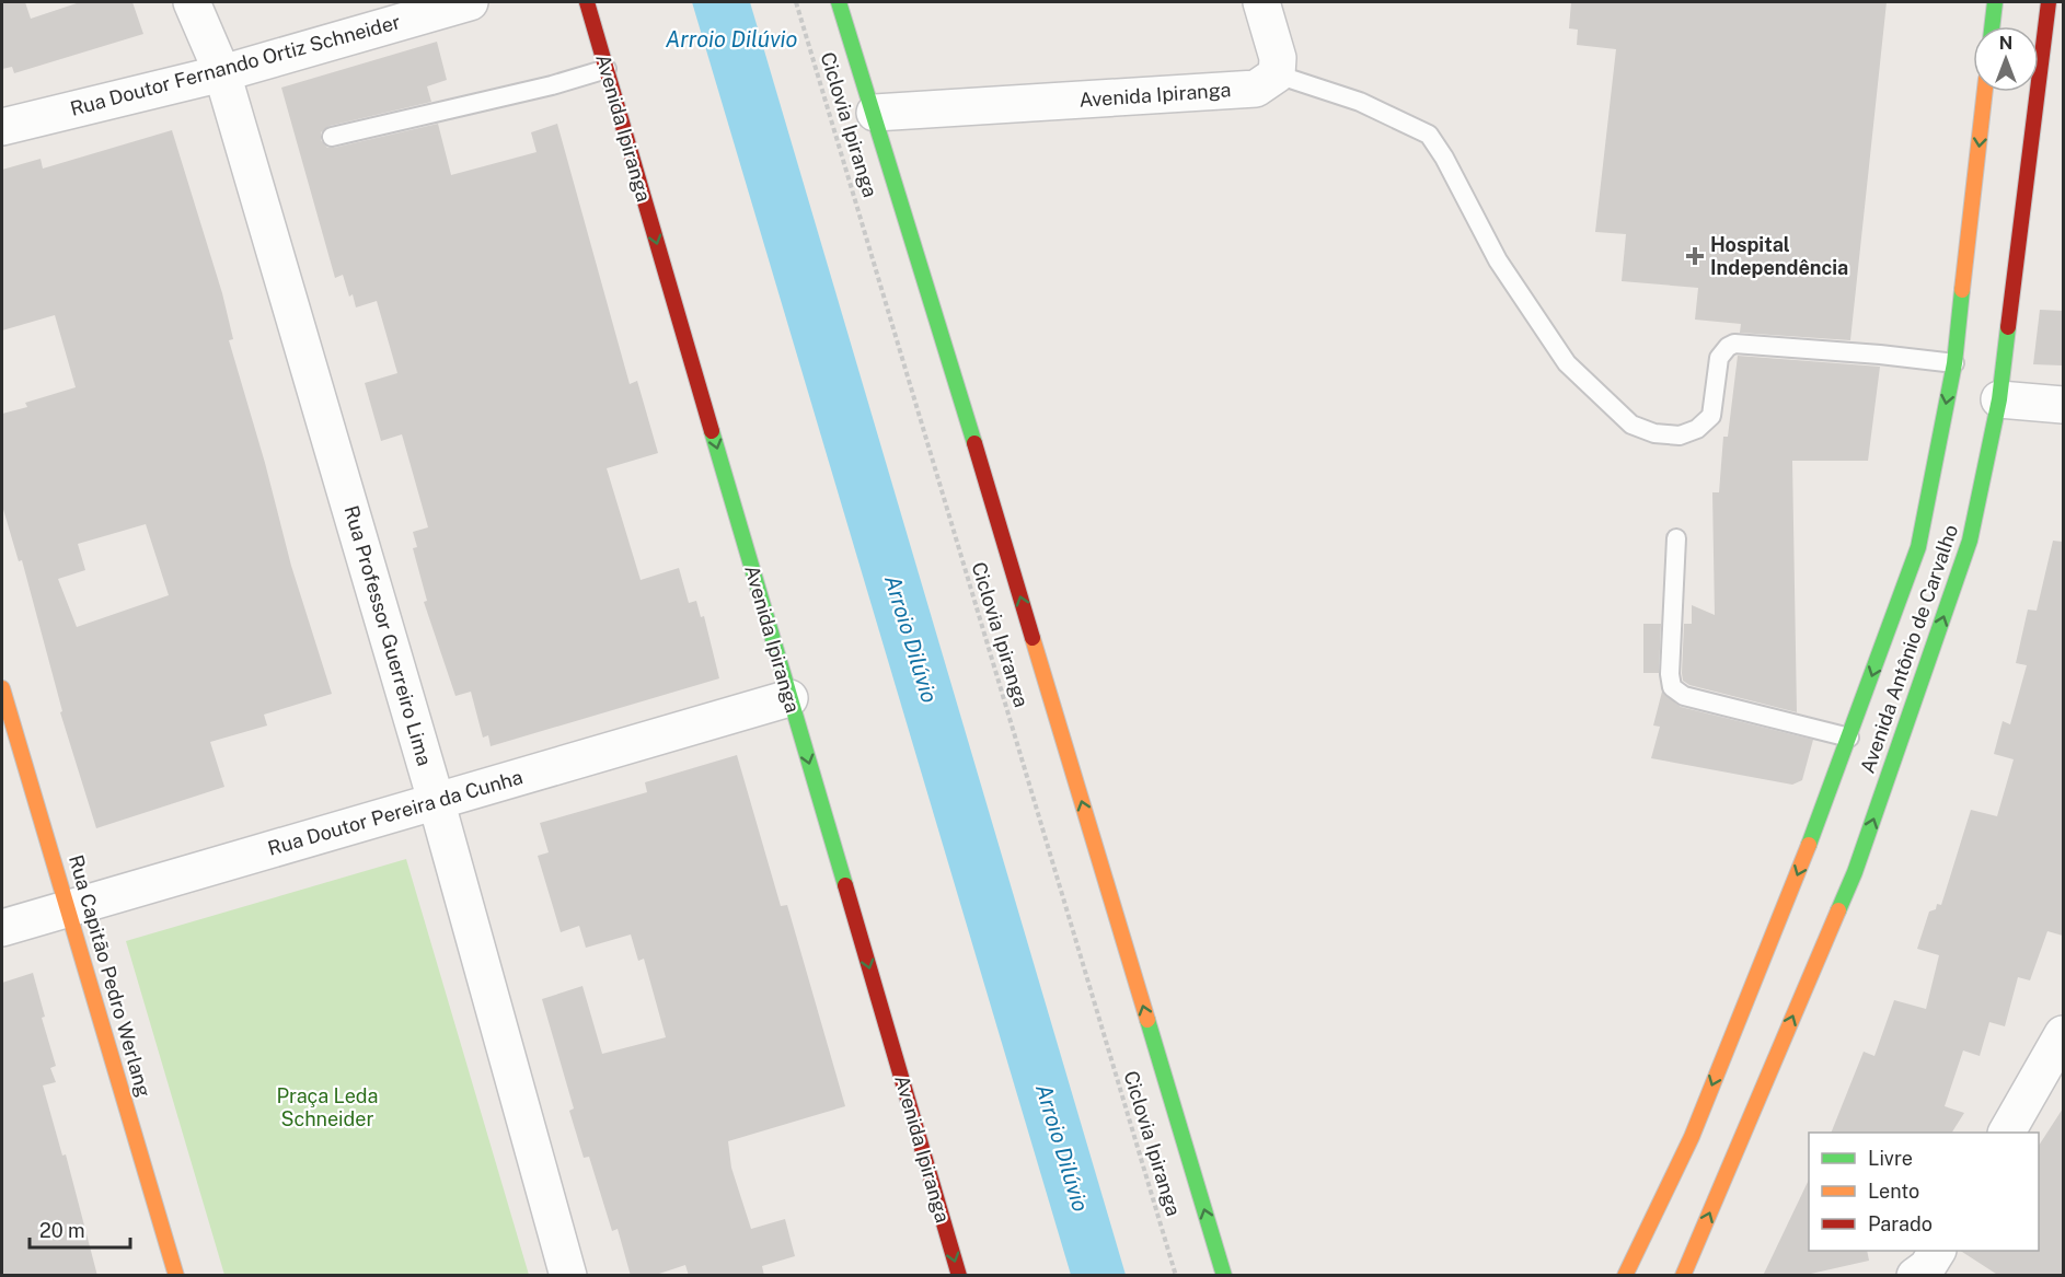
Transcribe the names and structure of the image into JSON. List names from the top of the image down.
{
  "streets": {
    "main road": ["Avenida Ipiranga", "Avenida Antônio de Carvalho", "Rua Capitão Pedro Werlang"],
    "street": ["Rua Doutor Fernando Ortiz Schneider", "Rua Professor Guerreiro Lima", "Rua Doutor Pereira da Cunha"],
    "path": ["Ciclovia Ipiranga"]
  },
  "crossings": [
    ["Rua Doutor Fernando Ortiz Schneider", "Rua Professor Guerreiro Lima"],
    ["Avenida Ipiranga", "Rua Doutor Pereira da Cunha"],
    ["Rua Professor Guerreiro Lima", "Rua Doutor Pereira da Cunha"],
    ["Rua Doutor Pereira da Cunha", "Rua Capitão Pedro Werlang"]
  ],
  "one_way": ["Avenida Ipiranga"],
  "water": ["Arroio Dilúvio"],
  "parks": ["Praça Leda Schneider"],
  "places": {
    "health": ["Hospital Independência"]
  },
  "legend": ["Livre", "Lento", "Parado"],
  "scale_bar": "20 m",
  "north": "top"
}
